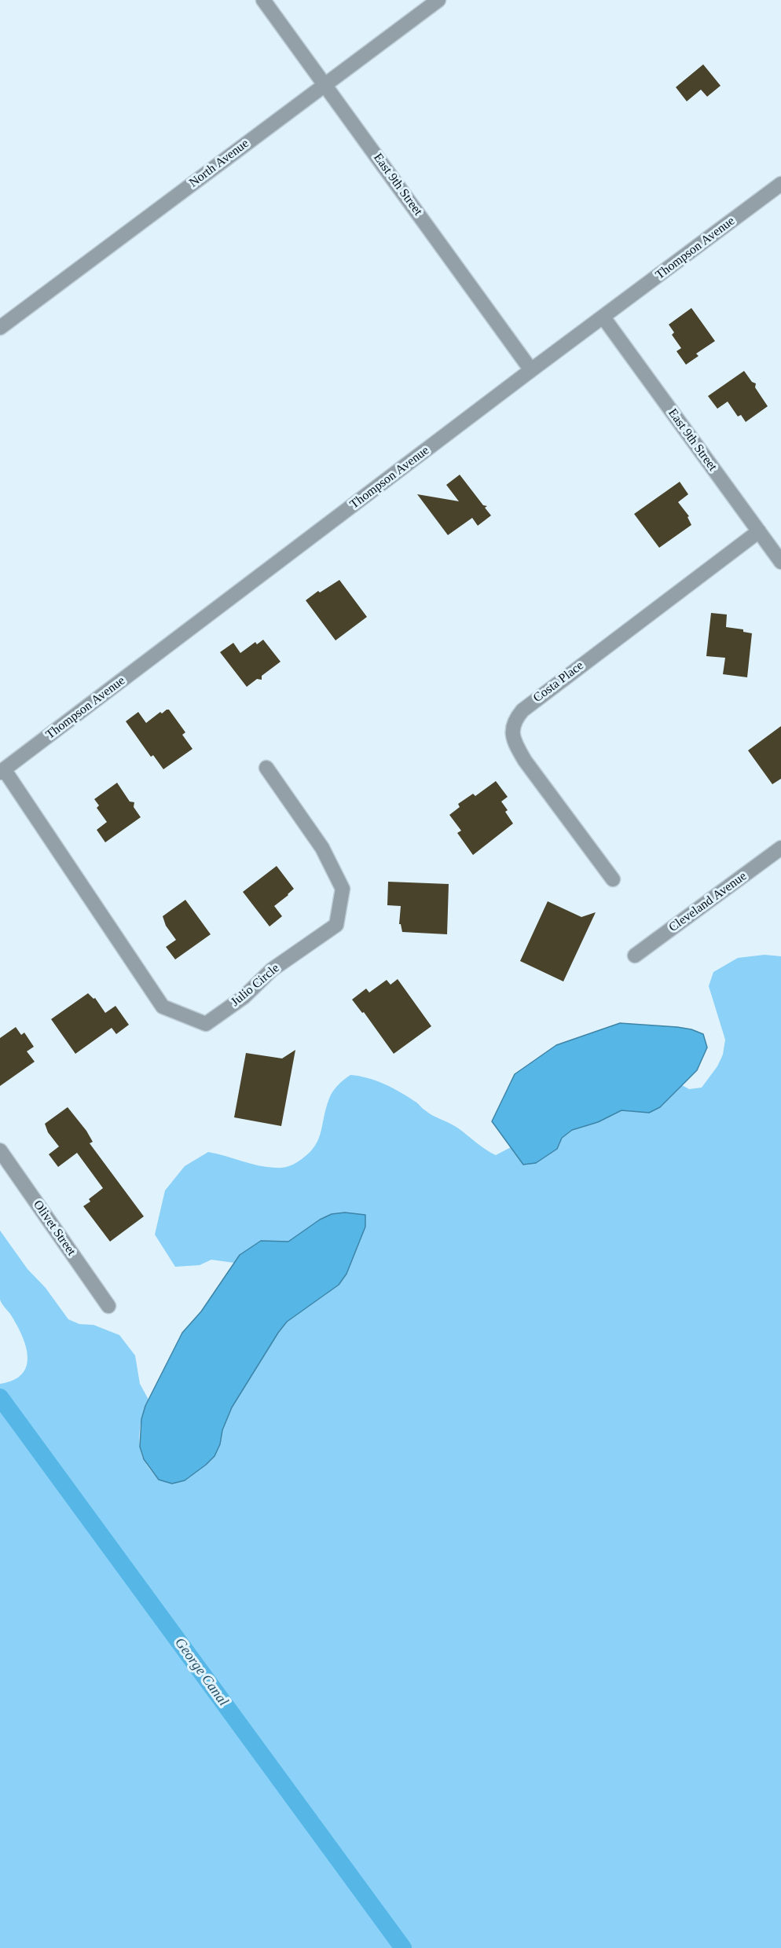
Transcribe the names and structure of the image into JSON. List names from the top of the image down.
{
  "streets": {
    "street": [
      "North Avenue",
      "East 9th Street",
      "Thompson Avenue",
      "Costa Place",
      "Cleveland Avenue",
      "Julio Circle",
      "Olivet Street"
    ]
  },
  "crossings": [
    ["North Avenue", "East 9th Street"],
    ["East 9th Street", "Thompson Avenue"],
    ["East 9th Street", "Costa Place"],
    ["Thompson Avenue", "Julio Circle"]
  ],
  "water": ["George Canal"]
}
